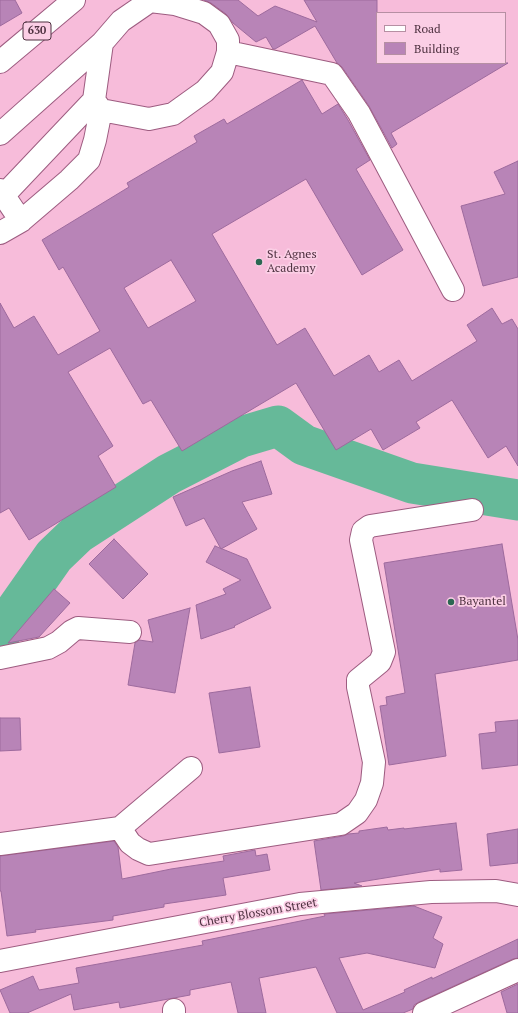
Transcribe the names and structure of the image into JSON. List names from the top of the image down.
{
  "streets": {
    "street": ["630", "Cherry Blossom Street"]
  },
  "places": ["St. Agnes Academy", "Bayantel"],
  "legend": ["Road", "Building"]
}
